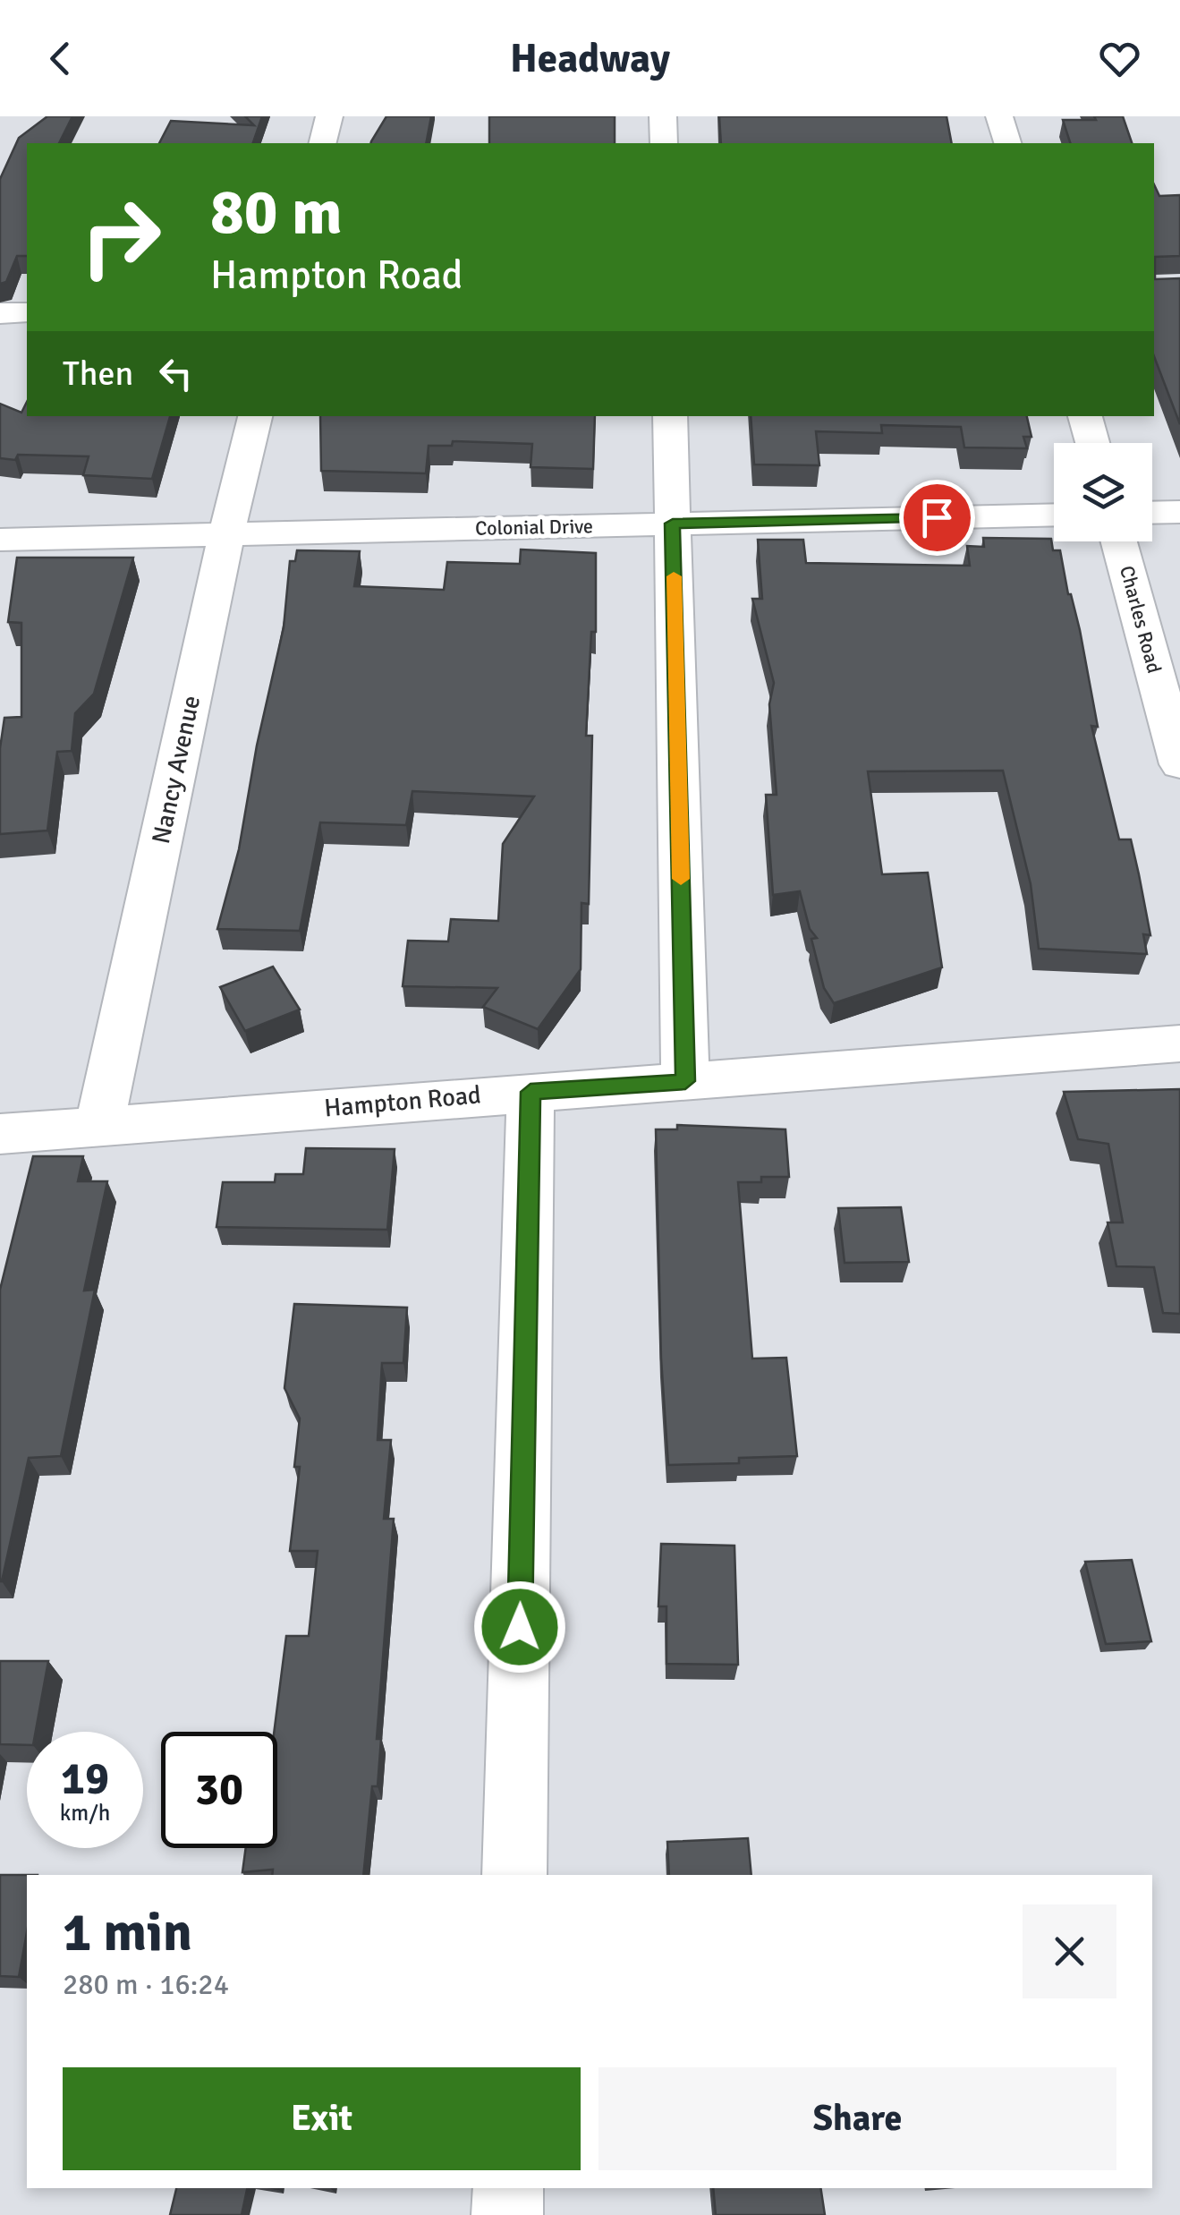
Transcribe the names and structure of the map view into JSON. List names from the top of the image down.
{
  "streets": {
    "street": [
      "Colonial Drive",
      "Charles Road",
      "Nancy Avenue",
      "Hampton Road"
    ]
  },
  "crossings": [
    ["Colonial Drive", "Nancy Avenue"],
    ["Nancy Avenue", "Hampton Road"]
  ],
  "page": {
    "header": "Headway",
    "turn": ["80 m", "Hampton Road"],
    "then": "Then",
    "speed": "19 km/h",
    "limit": "30",
    "heading": ["1 min", "280 m · 16:24"],
    "buttons": ["Exit", "Share"]
  }
}
